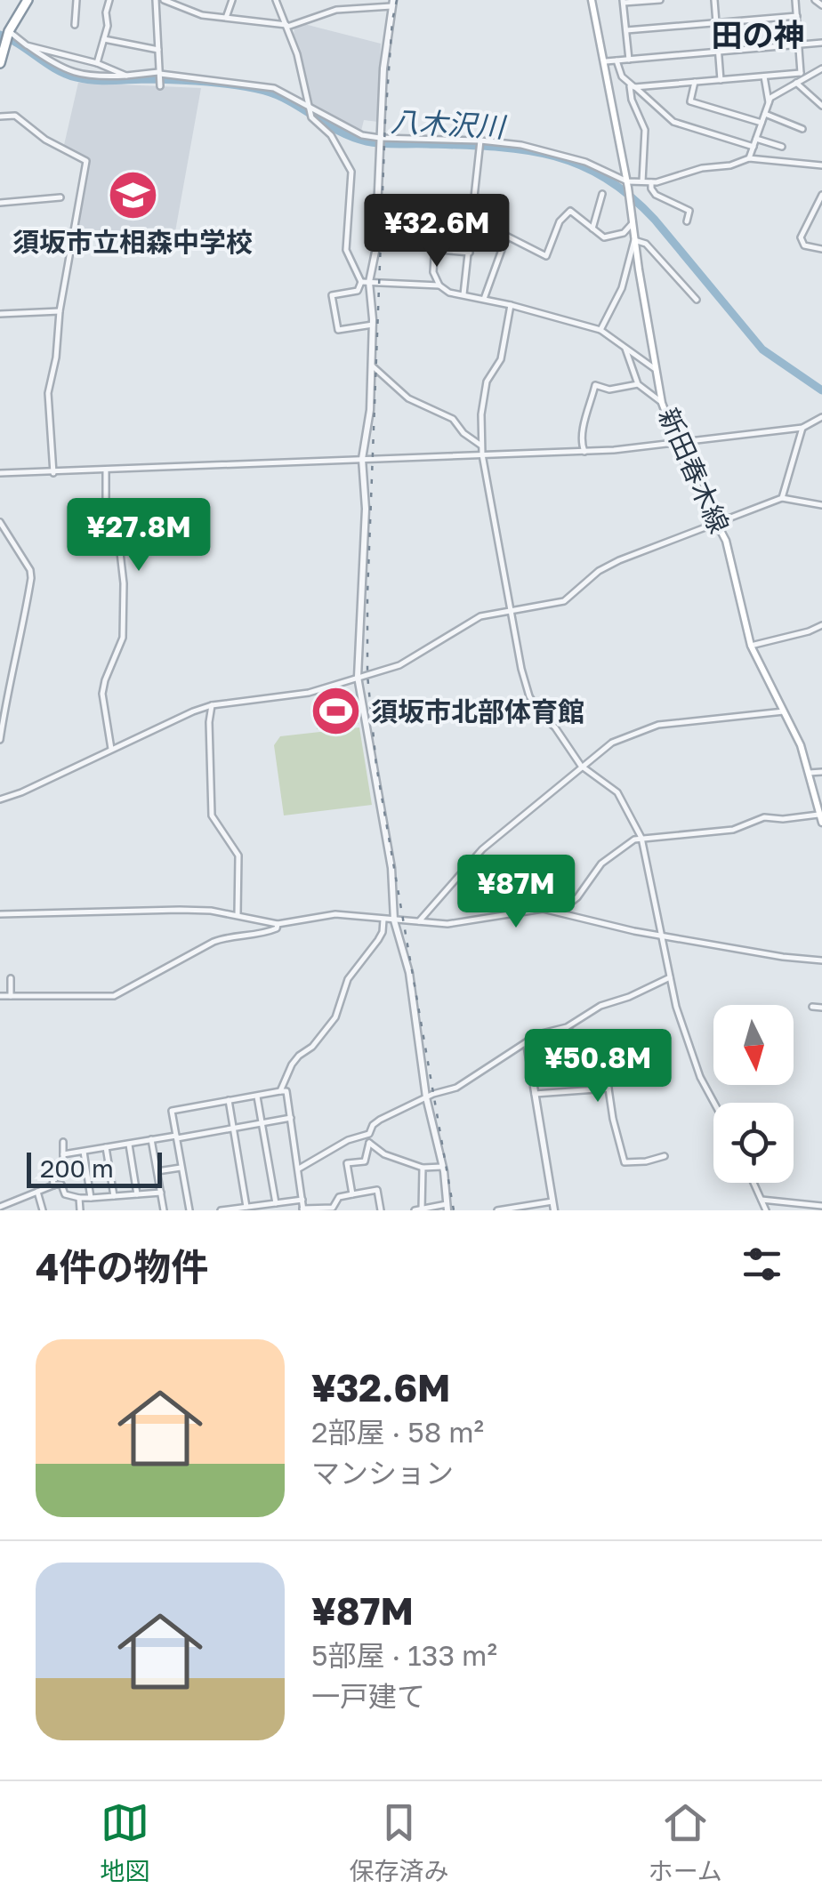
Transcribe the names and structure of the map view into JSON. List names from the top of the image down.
{
  "streets": {
    "main road": ["新田春木線"]
  },
  "districts": ["田の神"],
  "water": ["八木沢川"],
  "places": {
    "school or university": ["須坂市立相森中学校"],
    "sports": ["須坂市北部体育館"]
  },
  "scale_bar": "200 m",
  "north": "bottom",
  "page": {
    "price": [
      "¥32.6M",
      "¥27.8M",
      "¥87M",
      "¥50.8M"
    ],
    "scale": "200 m",
    "heading": "4件の物件",
    "list": [
      {
        "name": "¥32.6M",
        "note": "2部屋 · 58 m² · マンション"
      },
      {
        "name": "¥87M",
        "note": "5部屋 · 133 m² · 一戸建て"
      }
    ],
    "tabs": ["地図", "保存済み", "ホーム"]
  }
}
